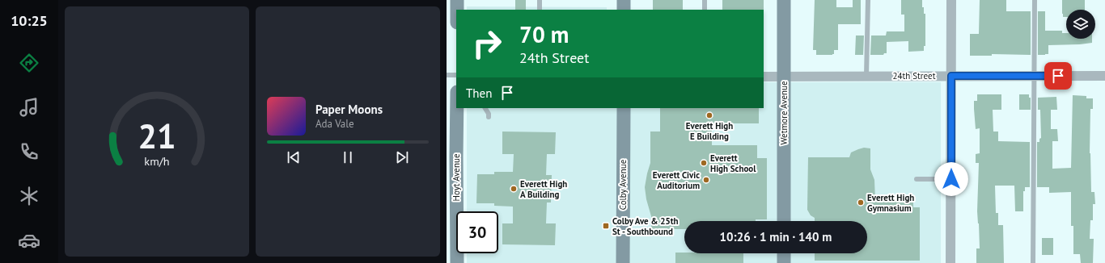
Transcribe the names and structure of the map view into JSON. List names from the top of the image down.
{
  "streets": {
    "street": [
      "24th Street",
      "Wetmore Avenue",
      "Hoyt Avenue",
      "Colby Avenue"
    ]
  },
  "crossings": [
    ["24th Street", "Wetmore Avenue"]
  ],
  "places": {
    "other": [
      "Everett High E Building",
      "Everett High School",
      "Everett Civic Auditorium",
      "Everett High A Building",
      "Everett High Gymnasium"
    ],
    "transit": ["Colby Ave & 25th St - Southbound"]
  },
  "page": {
    "tabs": "10:25",
    "turn": ["70 m", "24th Street"],
    "then": "Then",
    "song": ["Paper Moons", "Ada Vale"],
    "limit": "30",
    "trip": "10:26 · 1 min · 140 m",
    "gauge": ["21", "km/h"]
  }
}
